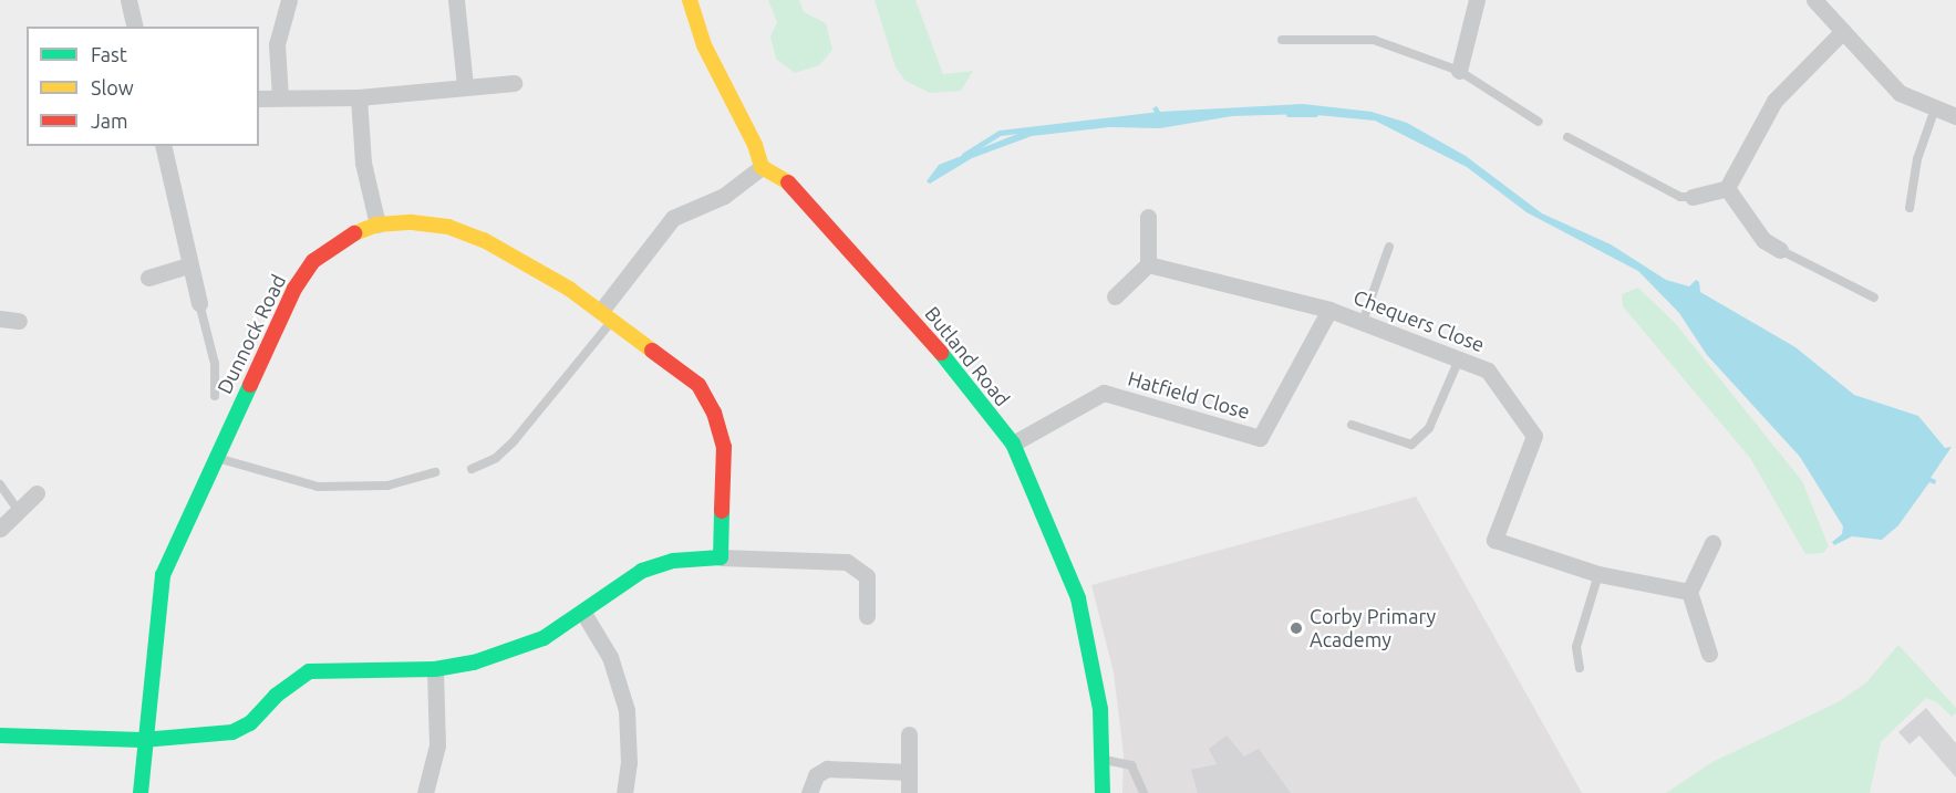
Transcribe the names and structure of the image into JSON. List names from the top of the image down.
{
  "streets": {
    "street": [
      "Chequers Close",
      "Dunnock Road",
      "Butland Road",
      "Hatfield Close"
    ]
  },
  "crossings": [
    ["Chequers Close", "Hatfield Close"],
    ["Butland Road", "Hatfield Close"]
  ],
  "places": ["Corby Primary Academy"],
  "legend": ["Fast", "Slow", "Jam"]
}
